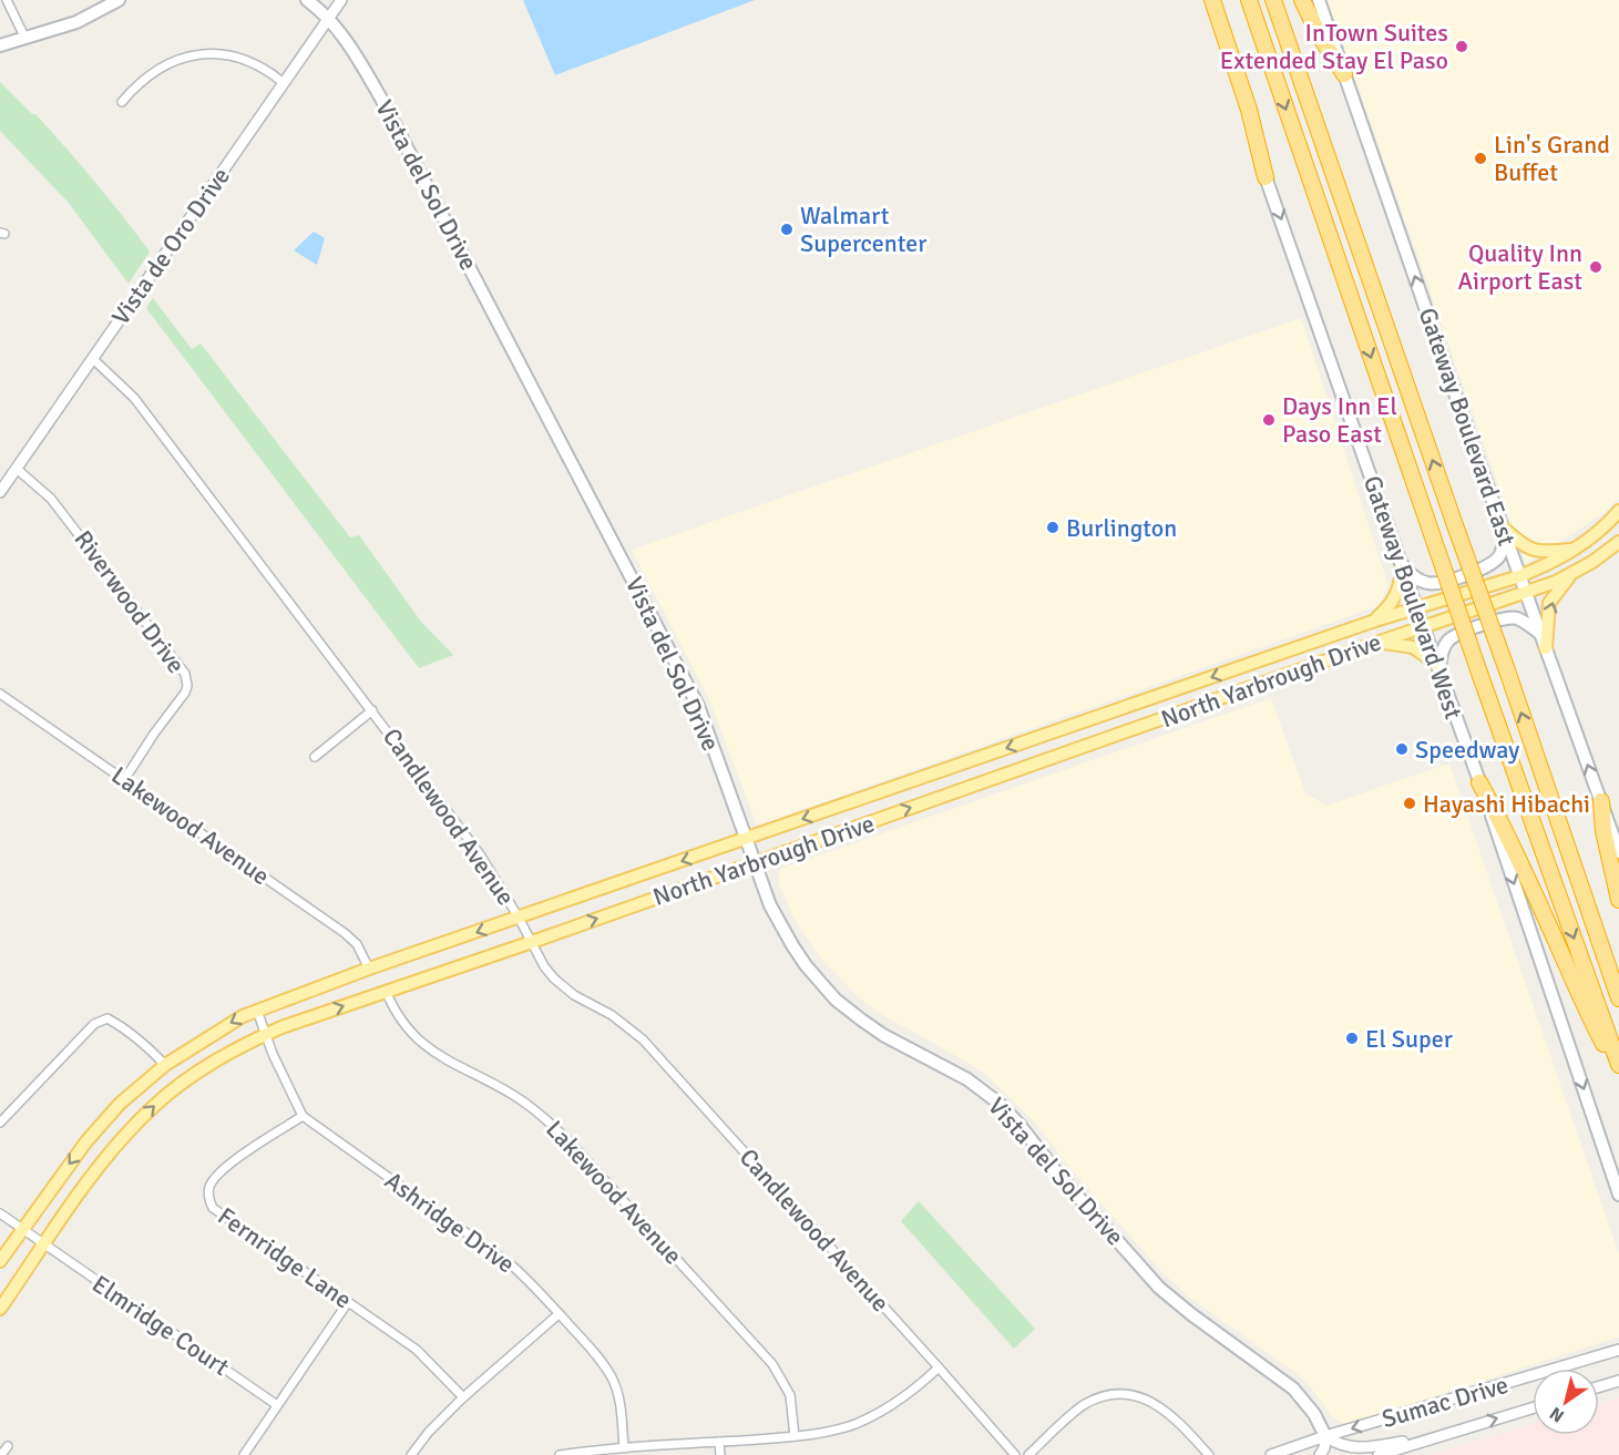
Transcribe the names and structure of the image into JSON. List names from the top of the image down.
{
  "streets": {
    "main road": [
      "Vista del Sol Drive",
      "Gateway Boulevard East",
      "Gateway Boulevard West",
      "North Yarbrough Drive"
    ],
    "street": [
      "Vista de Oro Drive",
      "Riverwood Drive",
      "Candlewood Avenue",
      "Lakewood Avenue",
      "Ashridge Drive",
      "Fernridge Lane",
      "Elmridge Court",
      "Sumac Drive"
    ]
  },
  "crossings": [
    ["Vista del Sol Drive", "Vista de Oro Drive"],
    ["Vista del Sol Drive", "North Yarbrough Drive"],
    ["Vista del Sol Drive", "Sumac Drive"],
    ["Vista de Oro Drive", "Riverwood Drive"],
    ["Vista de Oro Drive", "Candlewood Avenue"],
    ["Gateway Boulevard East", "North Yarbrough Drive"],
    ["Gateway Boulevard West", "North Yarbrough Drive"],
    ["Riverwood Drive", "Lakewood Avenue"],
    ["North Yarbrough Drive", "Candlewood Avenue"],
    ["North Yarbrough Drive", "Lakewood Avenue"],
    ["North Yarbrough Drive", "Elmridge Court"],
    ["Ashridge Drive", "Fernridge Lane"]
  ],
  "one_way": ["Gateway Boulevard East", "Gateway Boulevard West"],
  "places": [
    "InTown Suites Extended Stay El Paso",
    "Lin's Grand Buffet",
    "Walmart Supercenter",
    "Quality Inn Airport East",
    "Days Inn El Paso East",
    "Burlington",
    "Speedway",
    "Hayashi Hibachi",
    "El Super"
  ],
  "north": "bottom left"
}
